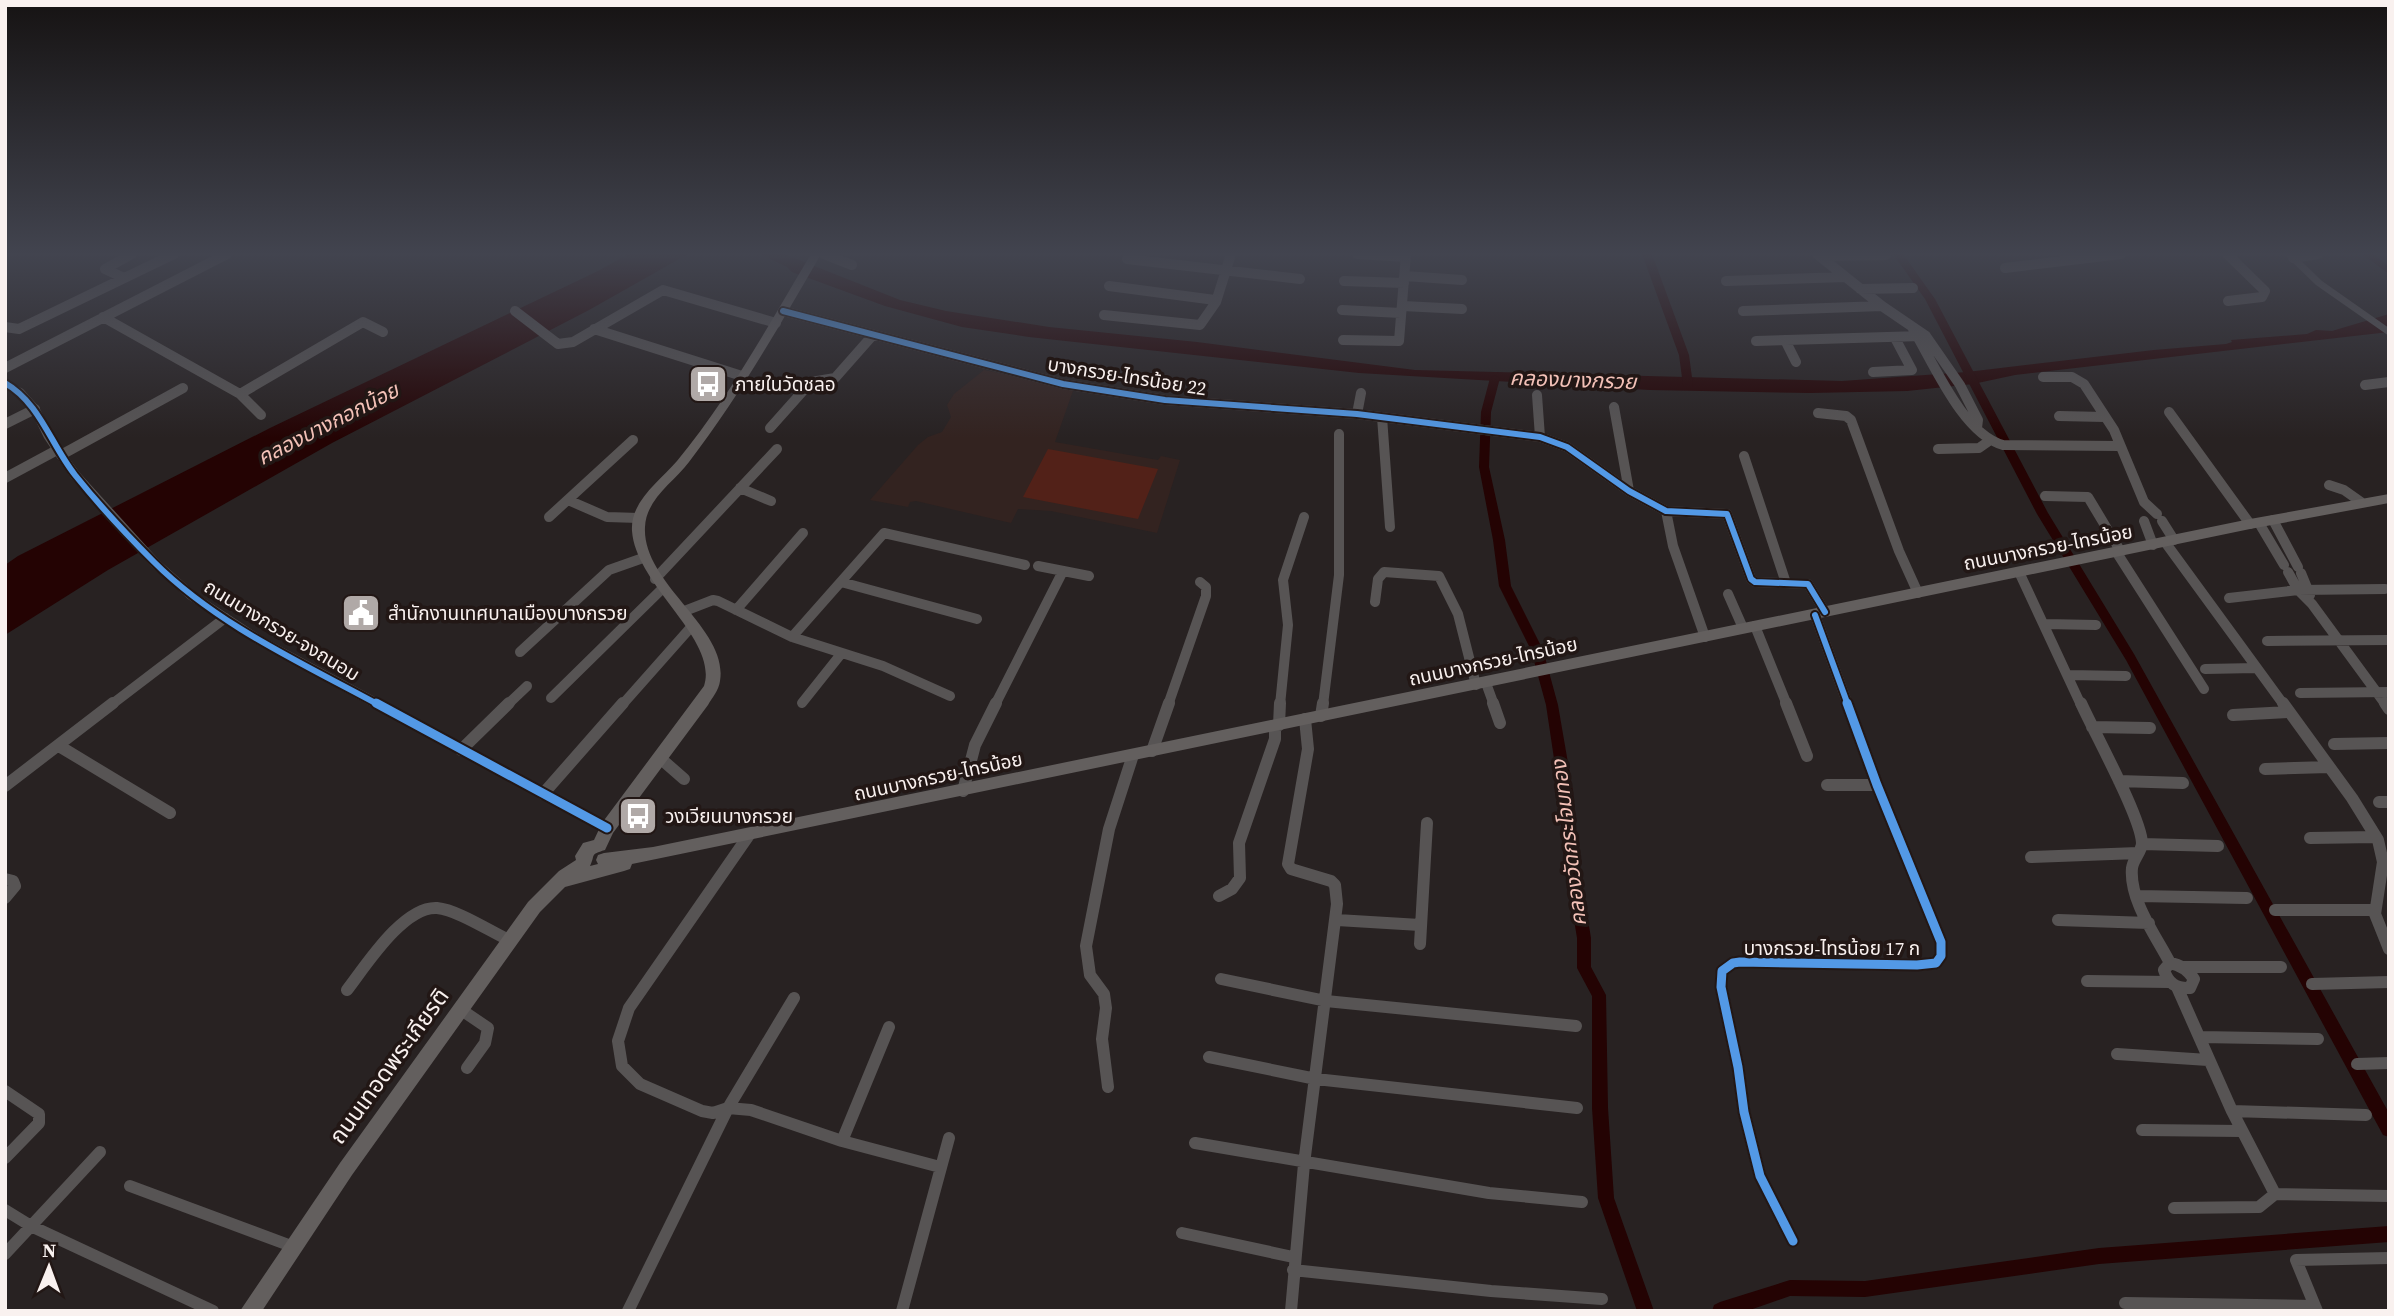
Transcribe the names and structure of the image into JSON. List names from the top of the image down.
{
  "streets": {
    "main road": ["ถนนบางกรวย-ไทรน้อย", "ถนนเทอดพระเกียรติ"],
    "street": ["บางกรวย-ไทรน้อย 22", "ถนนบางกรวย-จงถนอม", "บางกรวย-ไทรน้อย 17 ก"]
  },
  "crossings": [
    ["บางกรวย-ไทรน้อย 22", "บางกรวย-ไทรน้อย 17 ก"],
    ["ถนนบางกรวย-ไทรน้อย", "บางกรวย-ไทรน้อย 17 ก"],
    ["ถนนบางกรวย-ไทรน้อย", "ถนนเทอดพระเกียรติ"]
  ],
  "water": ["คลองบางกรวย", "คลองบางกอกน้อย", "คลองวัดกระโจมทอง"],
  "places": {
    "bus stop": ["ภายในวัดชลอ", "วงเวียนบางกรวย"],
    "public building": ["สำนักงานเทศบาลเมืองบางกรวย"]
  },
  "north": "top"
}
